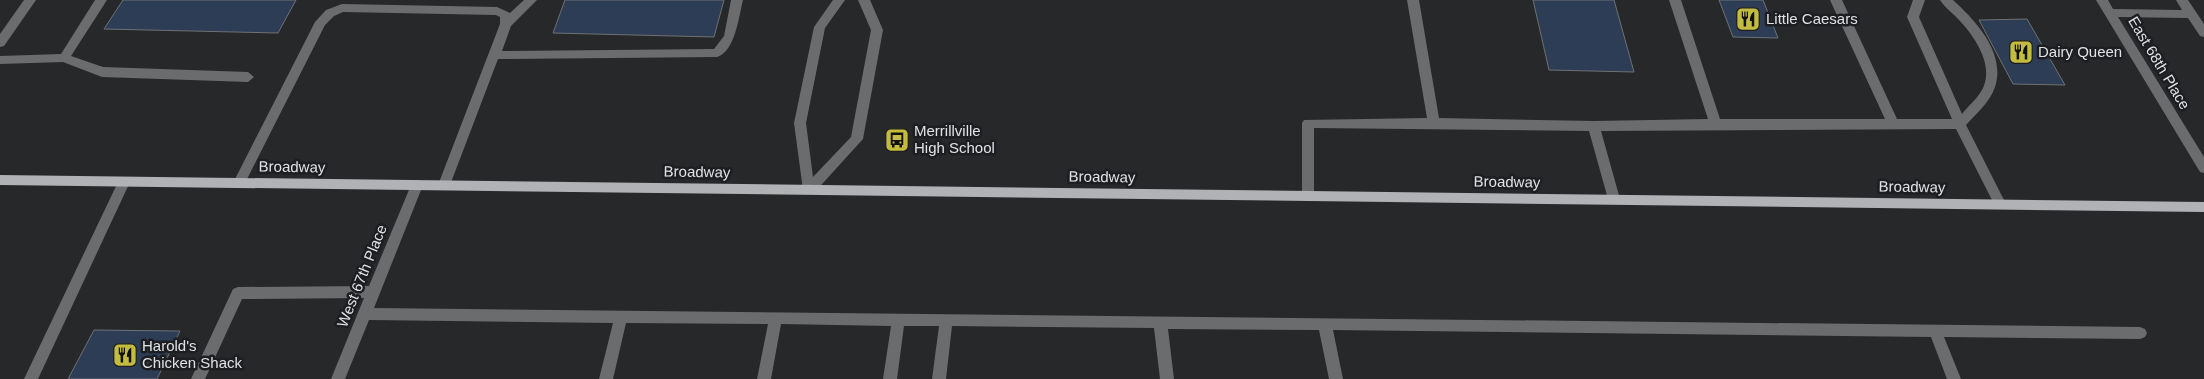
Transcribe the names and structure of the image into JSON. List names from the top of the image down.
{
  "streets": {
    "main road": ["Broadway"],
    "street": ["East 68th Place", "West 67th Place"]
  },
  "crossings": [
    ["Broadway", "West 67th Place"]
  ],
  "places": {
    "restaurant": ["Little Caesars", "Dairy Queen", "Harold's Chicken Shack"],
    "bus stop": ["Merrillville High School"]
  }
}
